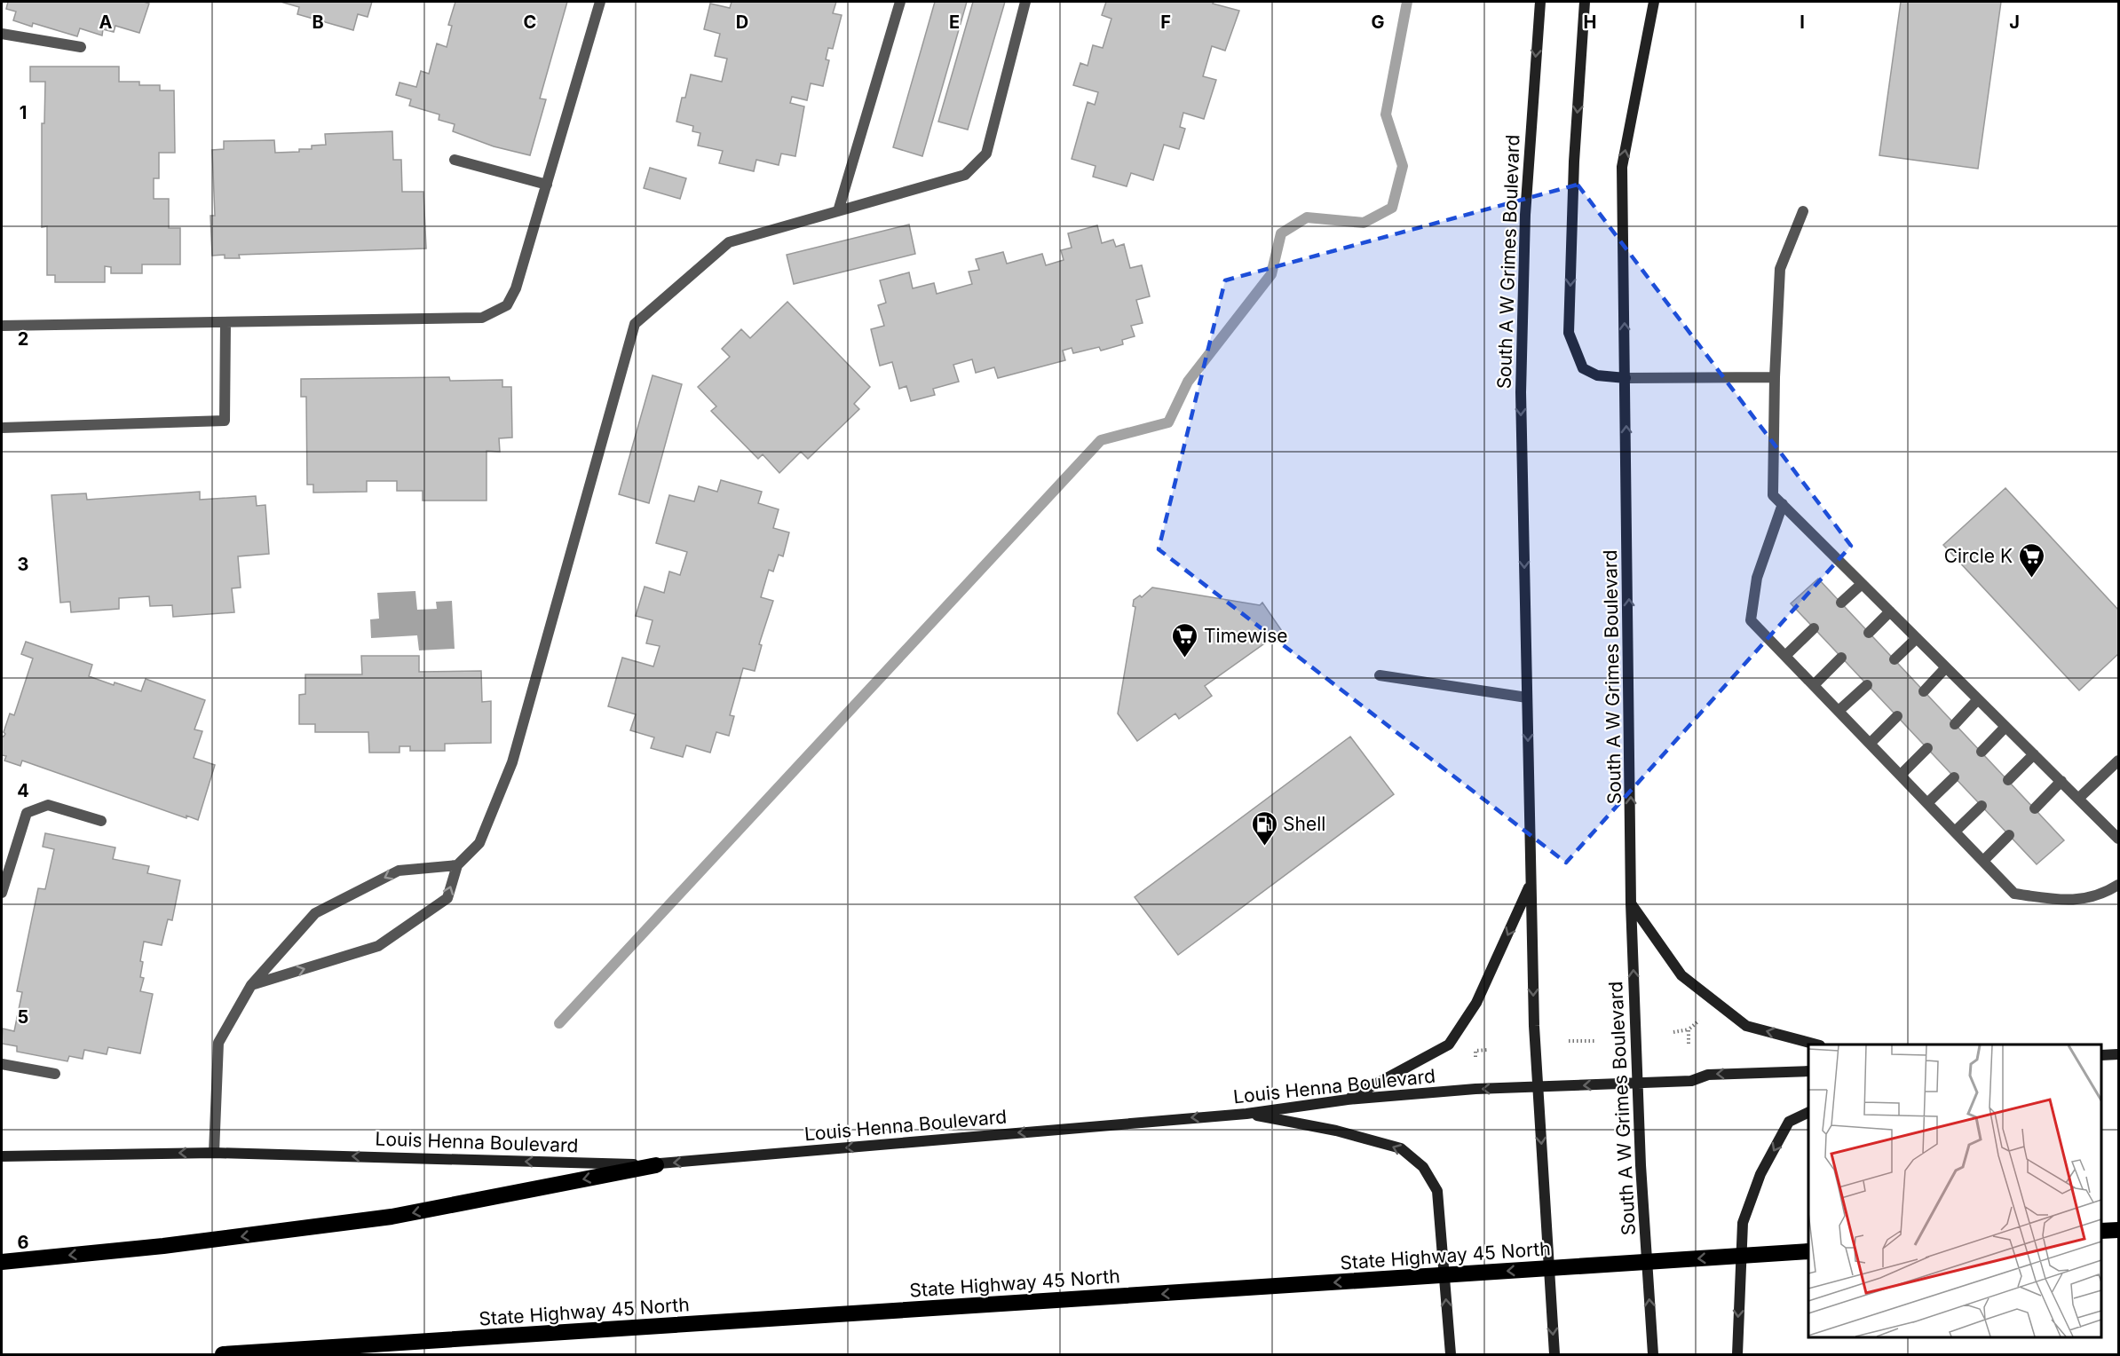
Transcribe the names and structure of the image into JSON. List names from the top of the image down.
{
  "streets": {
    "highway": ["State Highway 45 North"],
    "main road": ["South A W Grimes Boulevard", "Louis Henna Boulevard"]
  },
  "crossings": [
    ["South A W Grimes Boulevard", "Louis Henna Boulevard"]
  ],
  "one_way": ["Louis Henna Boulevard", "State Highway 45 North"],
  "places": {
    "supermarket": ["Circle K", "Timewise"],
    "fuel station": ["Shell"]
  },
  "grid": {
    "columns": [
      "A",
      "B",
      "C",
      "D",
      "E",
      "F",
      "G",
      "H",
      "I",
      "J"
    ],
    "rows": [
      "1",
      "2",
      "3",
      "4",
      "5",
      "6"
    ]
  }
}
